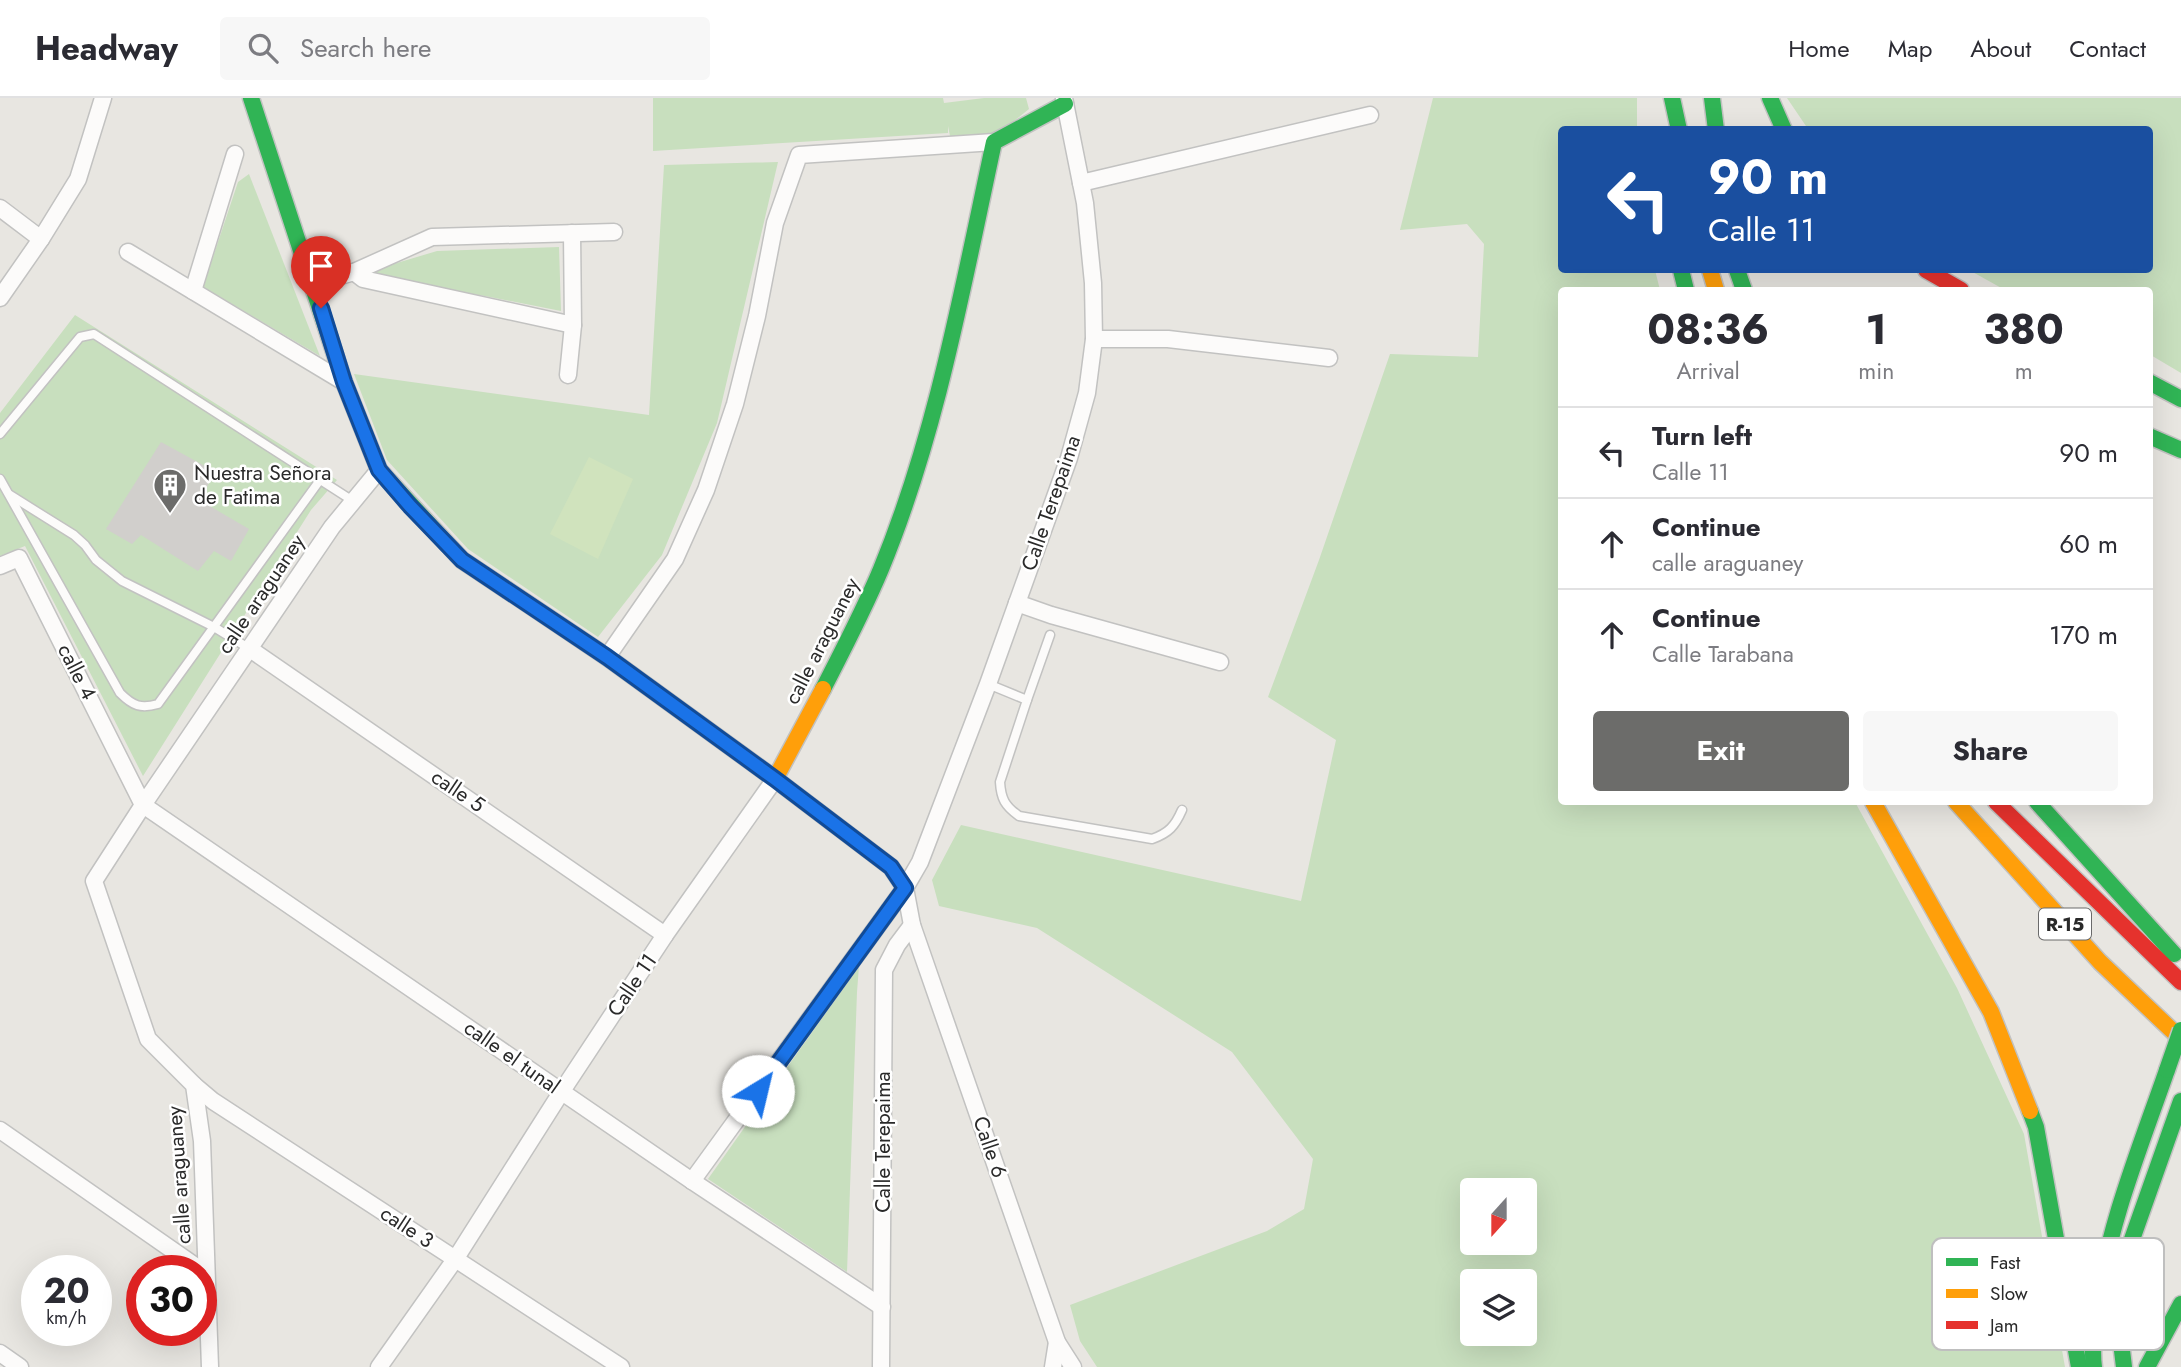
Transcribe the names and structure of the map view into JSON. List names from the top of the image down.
{
  "streets": {
    "main road": ["calle araguaney", "R-15"],
    "street": [
      "Calle Terepaima",
      "calle 4",
      "calle 5",
      "Calle 11",
      "calle el tunal",
      "Calle 6",
      "calle 3"
    ]
  },
  "crossings": [
    ["Calle Terepaima", "calle el tunal"],
    ["Calle Terepaima", "Calle 6"],
    ["calle araguaney", "calle 4"],
    ["calle araguaney", "calle 5"],
    ["calle araguaney", "Calle 11"],
    ["calle araguaney", "calle el tunal"],
    ["calle araguaney", "calle 3"],
    ["calle 4", "calle el tunal"],
    ["calle 5", "Calle 11"],
    ["Calle 11", "calle el tunal"],
    ["Calle 11", "calle 3"]
  ],
  "places": {
    "building": ["Nuestra Señora de Fatima"]
  },
  "legend": ["Fast", "Slow", "Jam"],
  "north": "bottom",
  "page": {
    "header": "Headway",
    "search": "Search here",
    "nav": [
      "Home",
      "Map",
      "About",
      "Contact"
    ],
    "turn": ["90 m", "Calle 11"],
    "eta": [
      "08:36",
      "Arrival",
      "1",
      "min",
      "380",
      "m"
    ],
    "list": [
      {
        "name": "Turn left",
        "note": "Calle 11",
        "value": "90 m"
      },
      {
        "name": "Continue",
        "note": "calle araguaney",
        "value": "60 m"
      },
      {
        "name": "Continue",
        "note": "Calle Tarabana",
        "value": "170 m"
      }
    ],
    "buttons": ["Exit", "Share"],
    "speed": "20 km/h",
    "limit": "30"
  }
}
